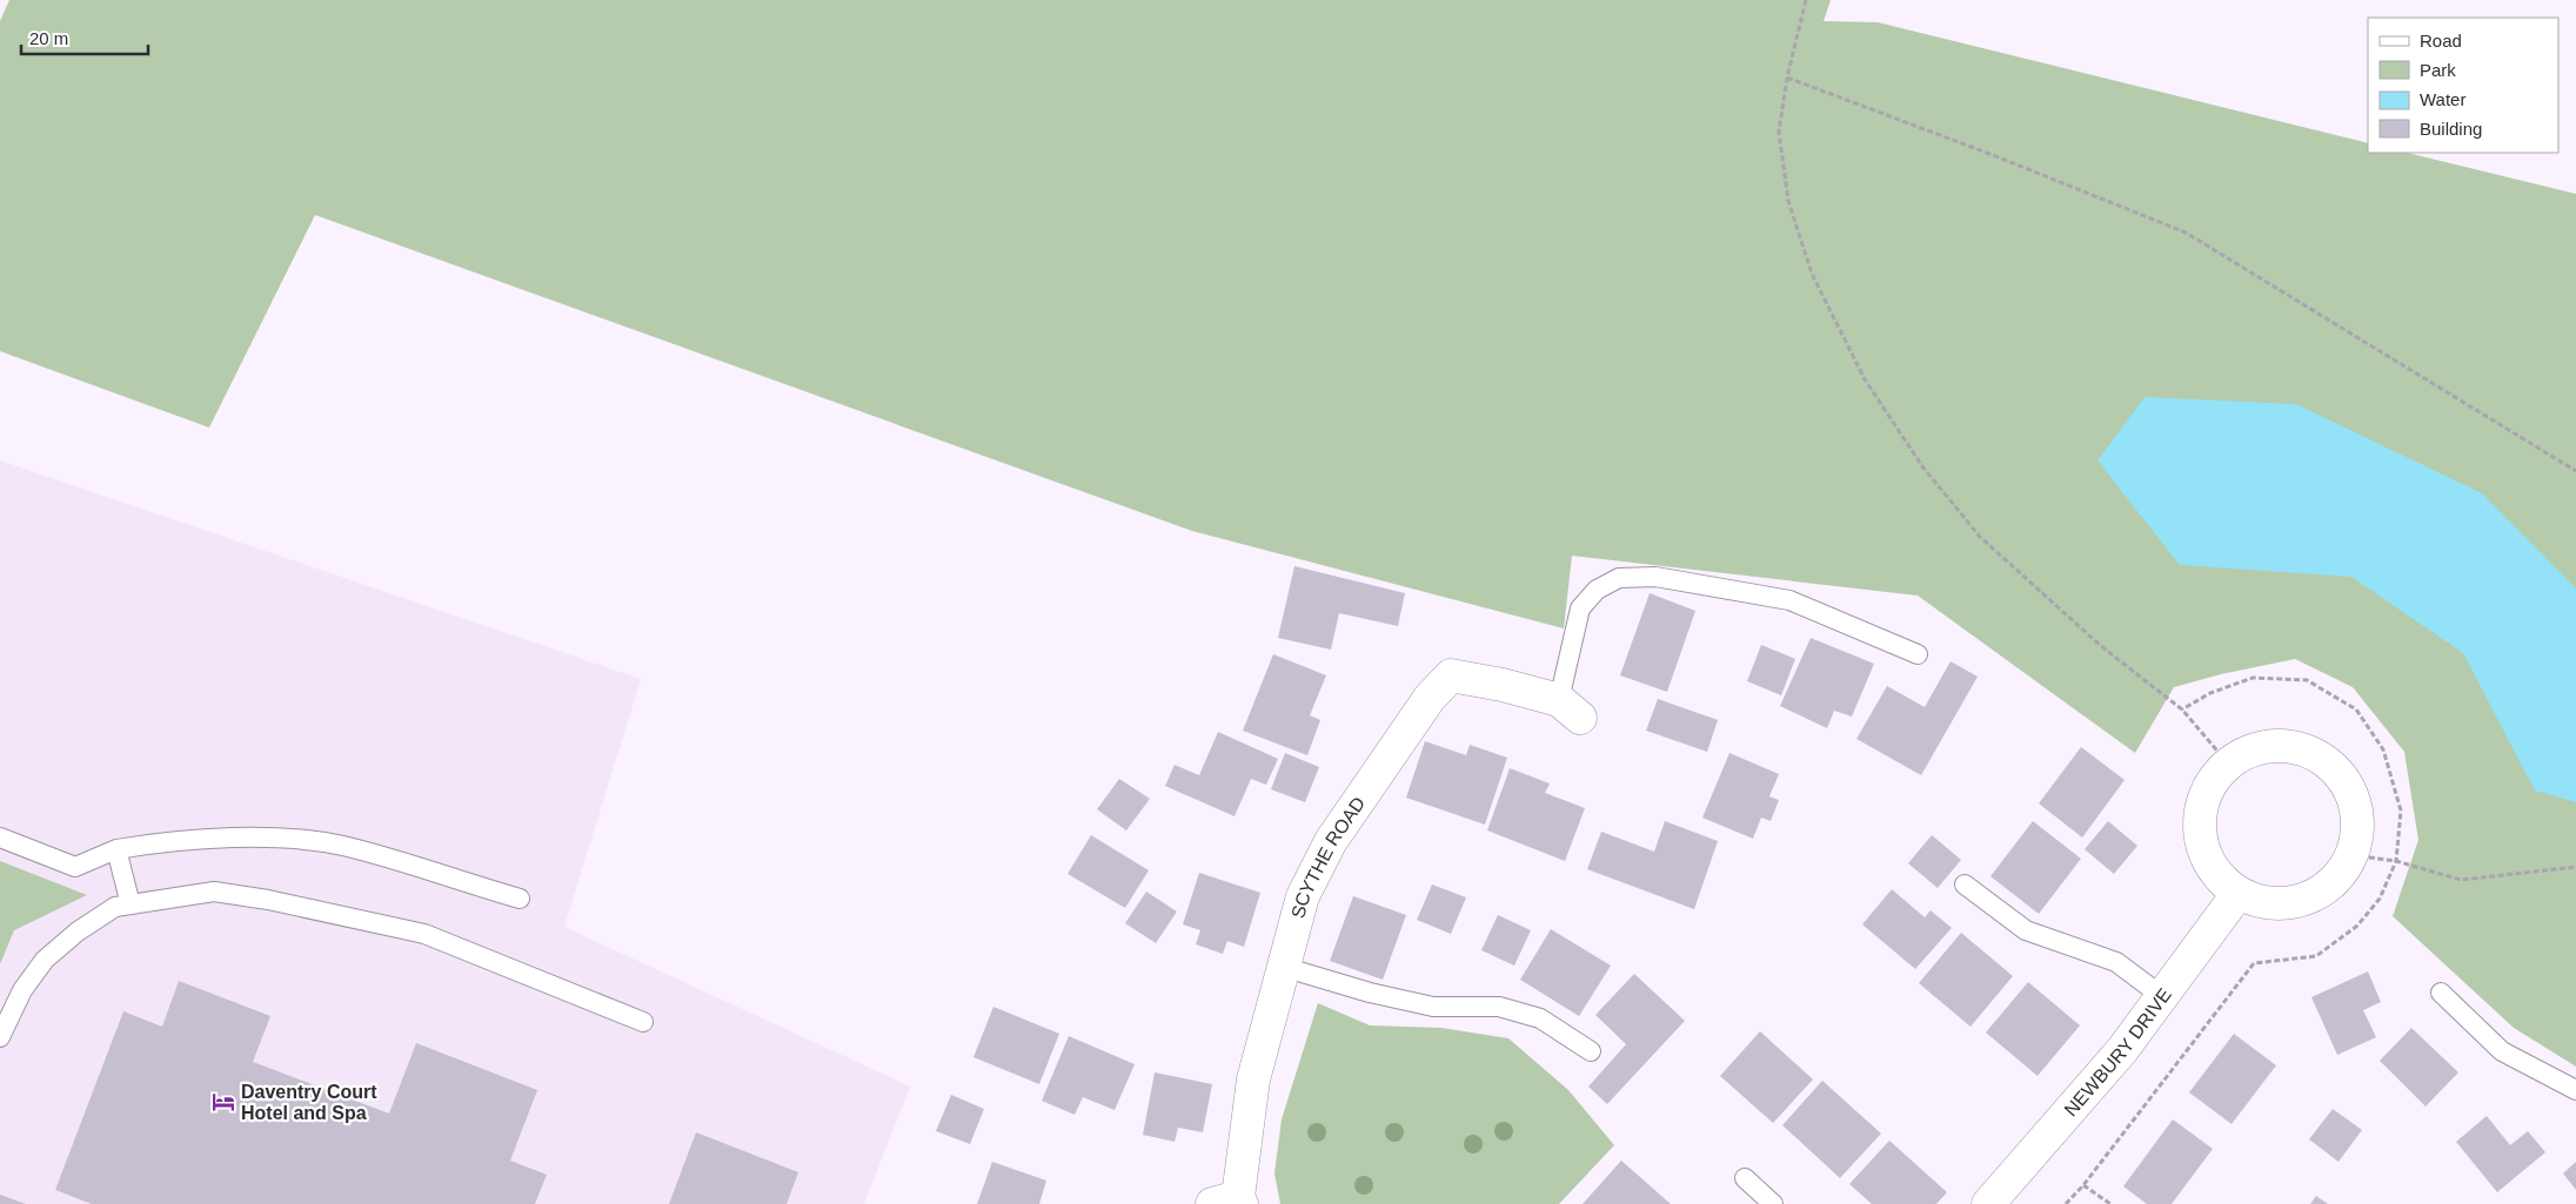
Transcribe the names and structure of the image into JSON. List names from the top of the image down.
{
  "streets": {
    "street": ["SCYTHE ROAD", "NEWBURY DRIVE"]
  },
  "places": {
    "hotel": ["Daventry Court Hotel and Spa"]
  },
  "legend": [
    "Road",
    "Park",
    "Water",
    "Building"
  ],
  "scale_bar": "20 m"
}
